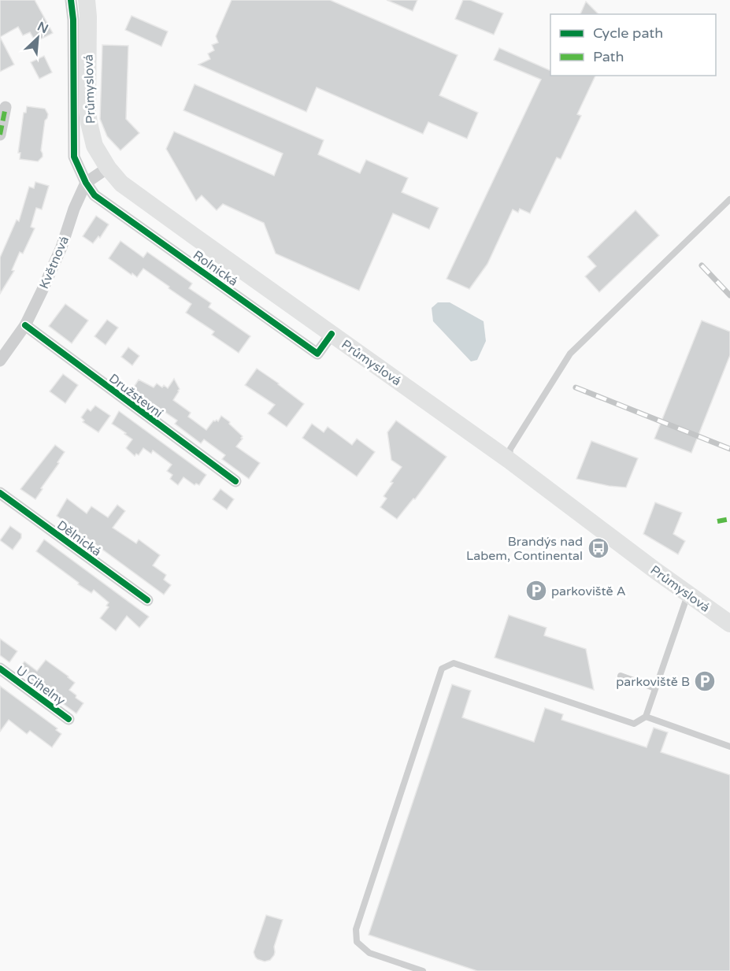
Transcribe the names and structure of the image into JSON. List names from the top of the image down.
{
  "streets": {
    "main road": ["Průmyslová"],
    "street": [
      "Květnová",
      "Rolnická",
      "Družstevní",
      "Dělnická",
      "U Cihelny"
    ]
  },
  "crossings": [
    ["Průmyslová", "Rolnická"],
    ["Květnová", "Rolnická"],
    ["Květnová", "Družstevní"]
  ],
  "places": {
    "bus stop": ["Brandýs nad Labem, Continental"],
    "parking": ["parkoviště A", "parkoviště B"]
  },
  "legend": ["Cycle path", "Path"],
  "north": "top right"
}
